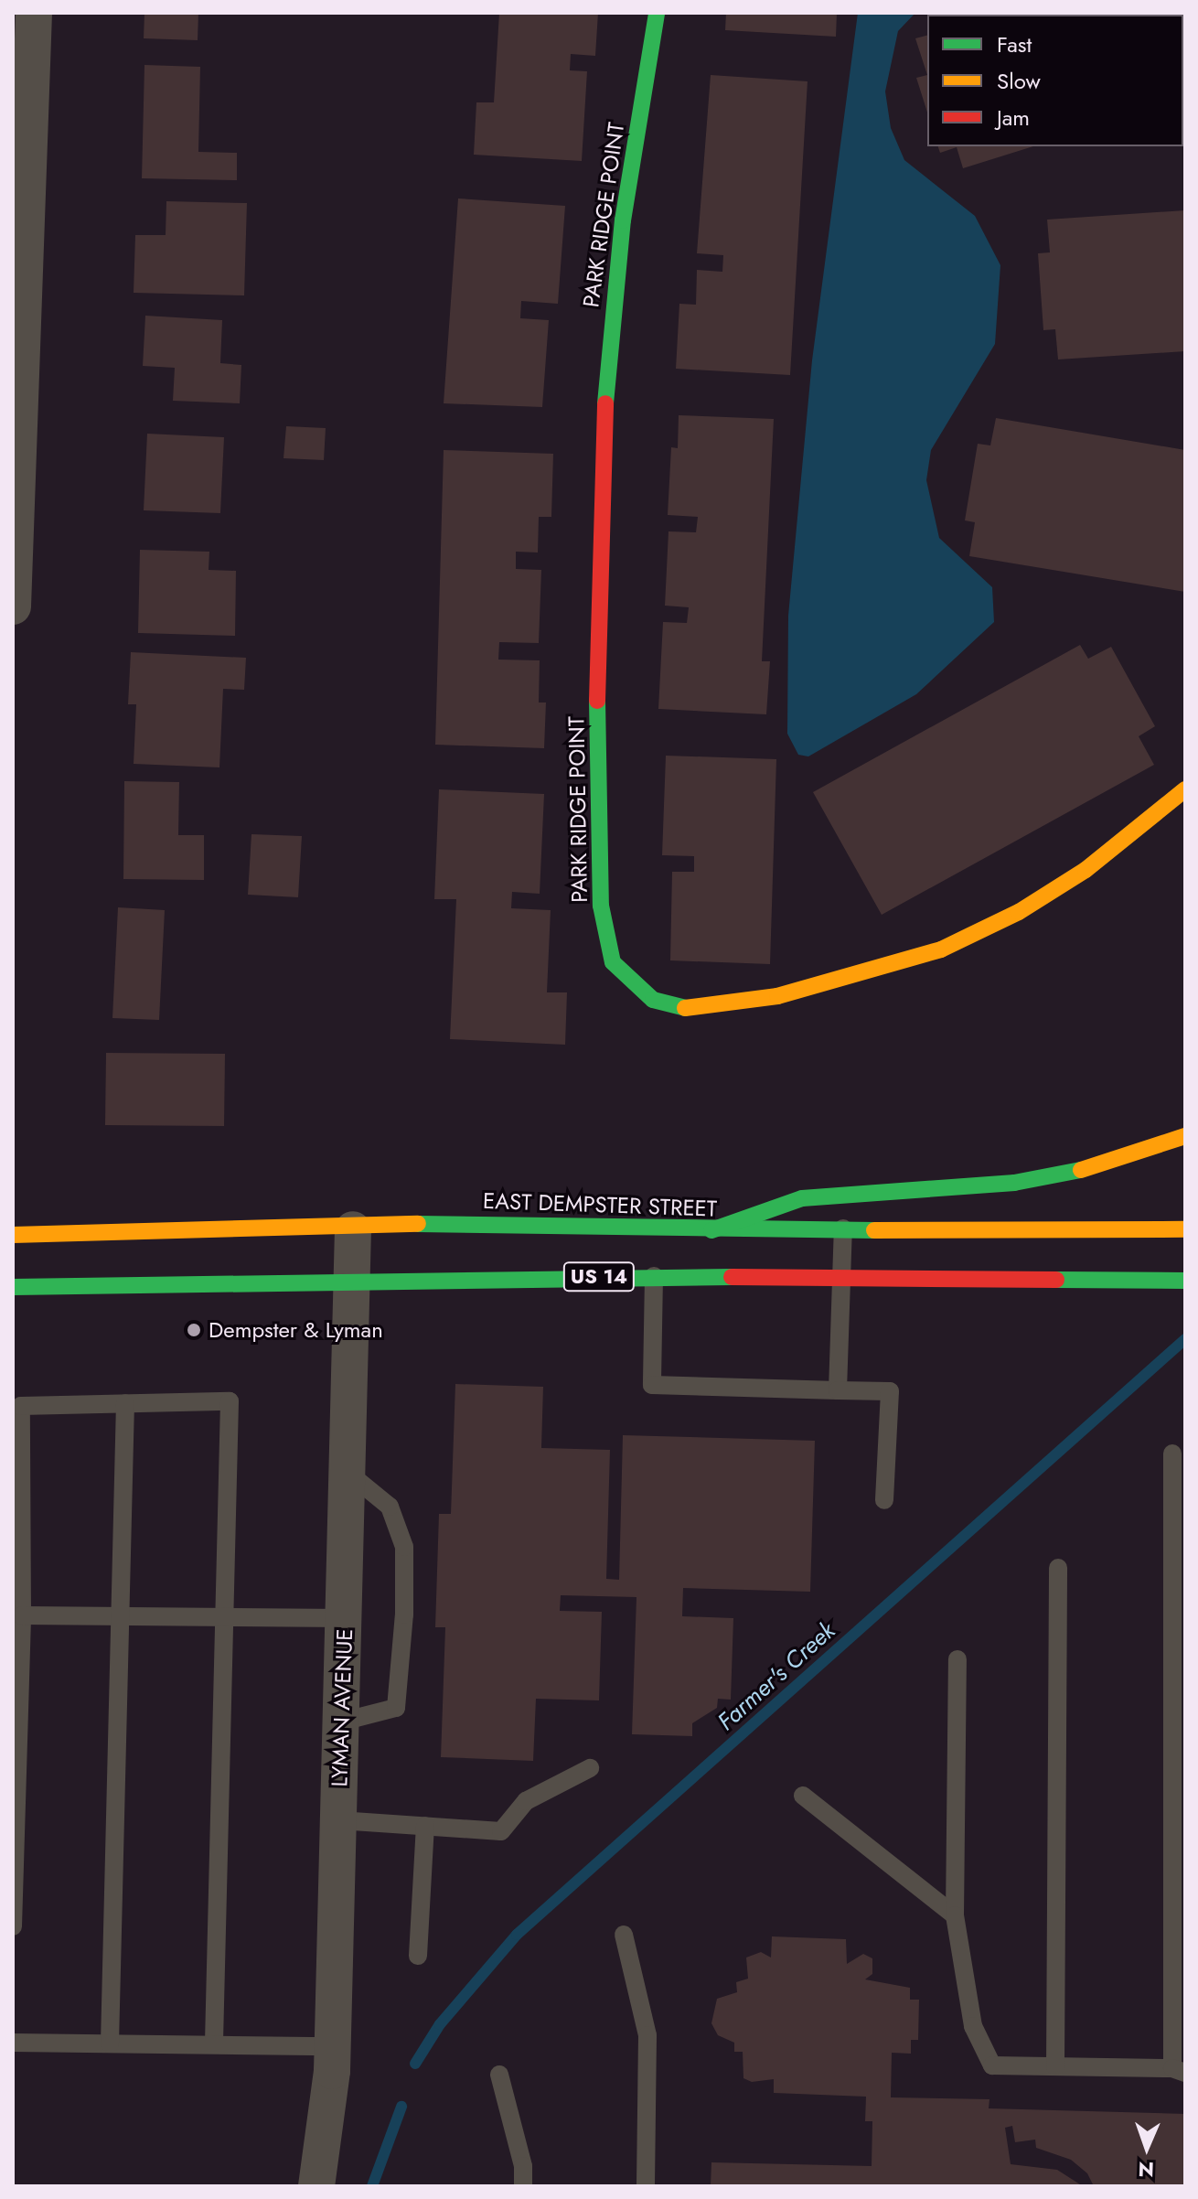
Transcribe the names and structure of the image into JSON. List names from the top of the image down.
{
  "streets": {
    "main road": ["PARK RIDGE POINT", "EAST DEMPSTER STREET", "US 14"],
    "street": ["LYMAN AVENUE"]
  },
  "crossings": [
    ["EAST DEMPSTER STREET", "LYMAN AVENUE"],
    ["US 14", "LYMAN AVENUE"]
  ],
  "water": ["Farmer's Creek"],
  "places": ["Dempster & Lyman"],
  "legend": ["Fast", "Slow", "Jam"],
  "north": "bottom"
}
